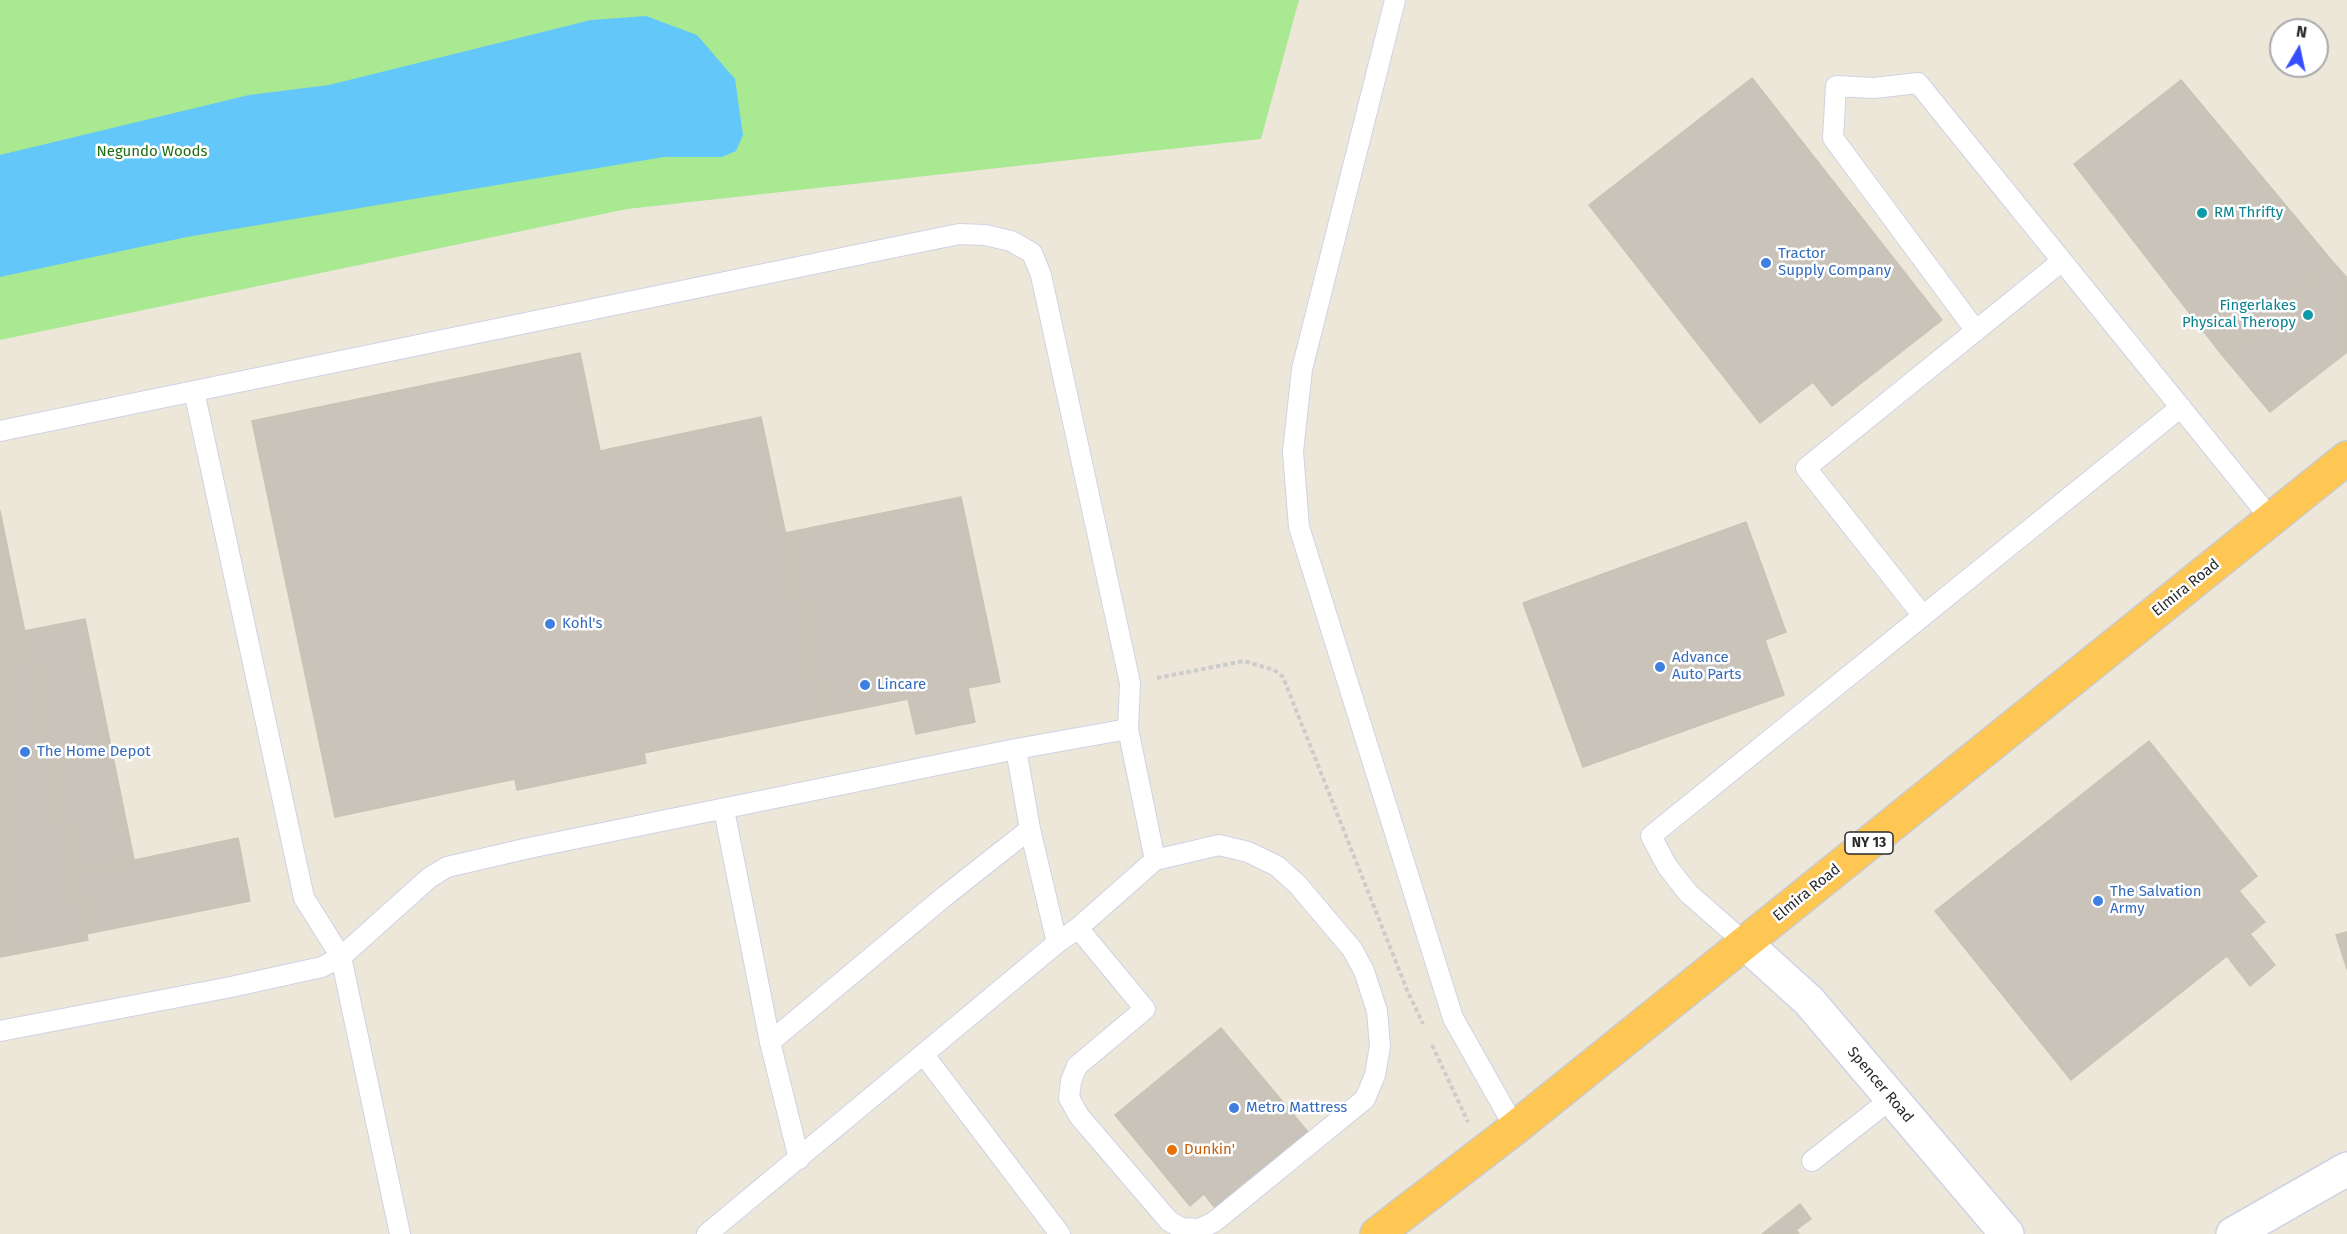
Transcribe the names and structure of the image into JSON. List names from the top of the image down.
{
  "streets": {
    "highway": ["Elmira Road", "NY 13"],
    "street": ["Spencer Road"]
  },
  "crossings": [
    ["Elmira Road", "Spencer Road"]
  ],
  "parks": ["Negundo Woods"],
  "places": [
    "RM Thrifty",
    "Tractor Supply Company",
    "Fingerlakes Physical Theropy",
    "Kohl's",
    "Advance Auto Parts",
    "Lincare",
    "The Home Depot",
    "The Salvation Army",
    "Metro Mattress",
    "Dunkin'"
  ],
  "north": "top"
}
